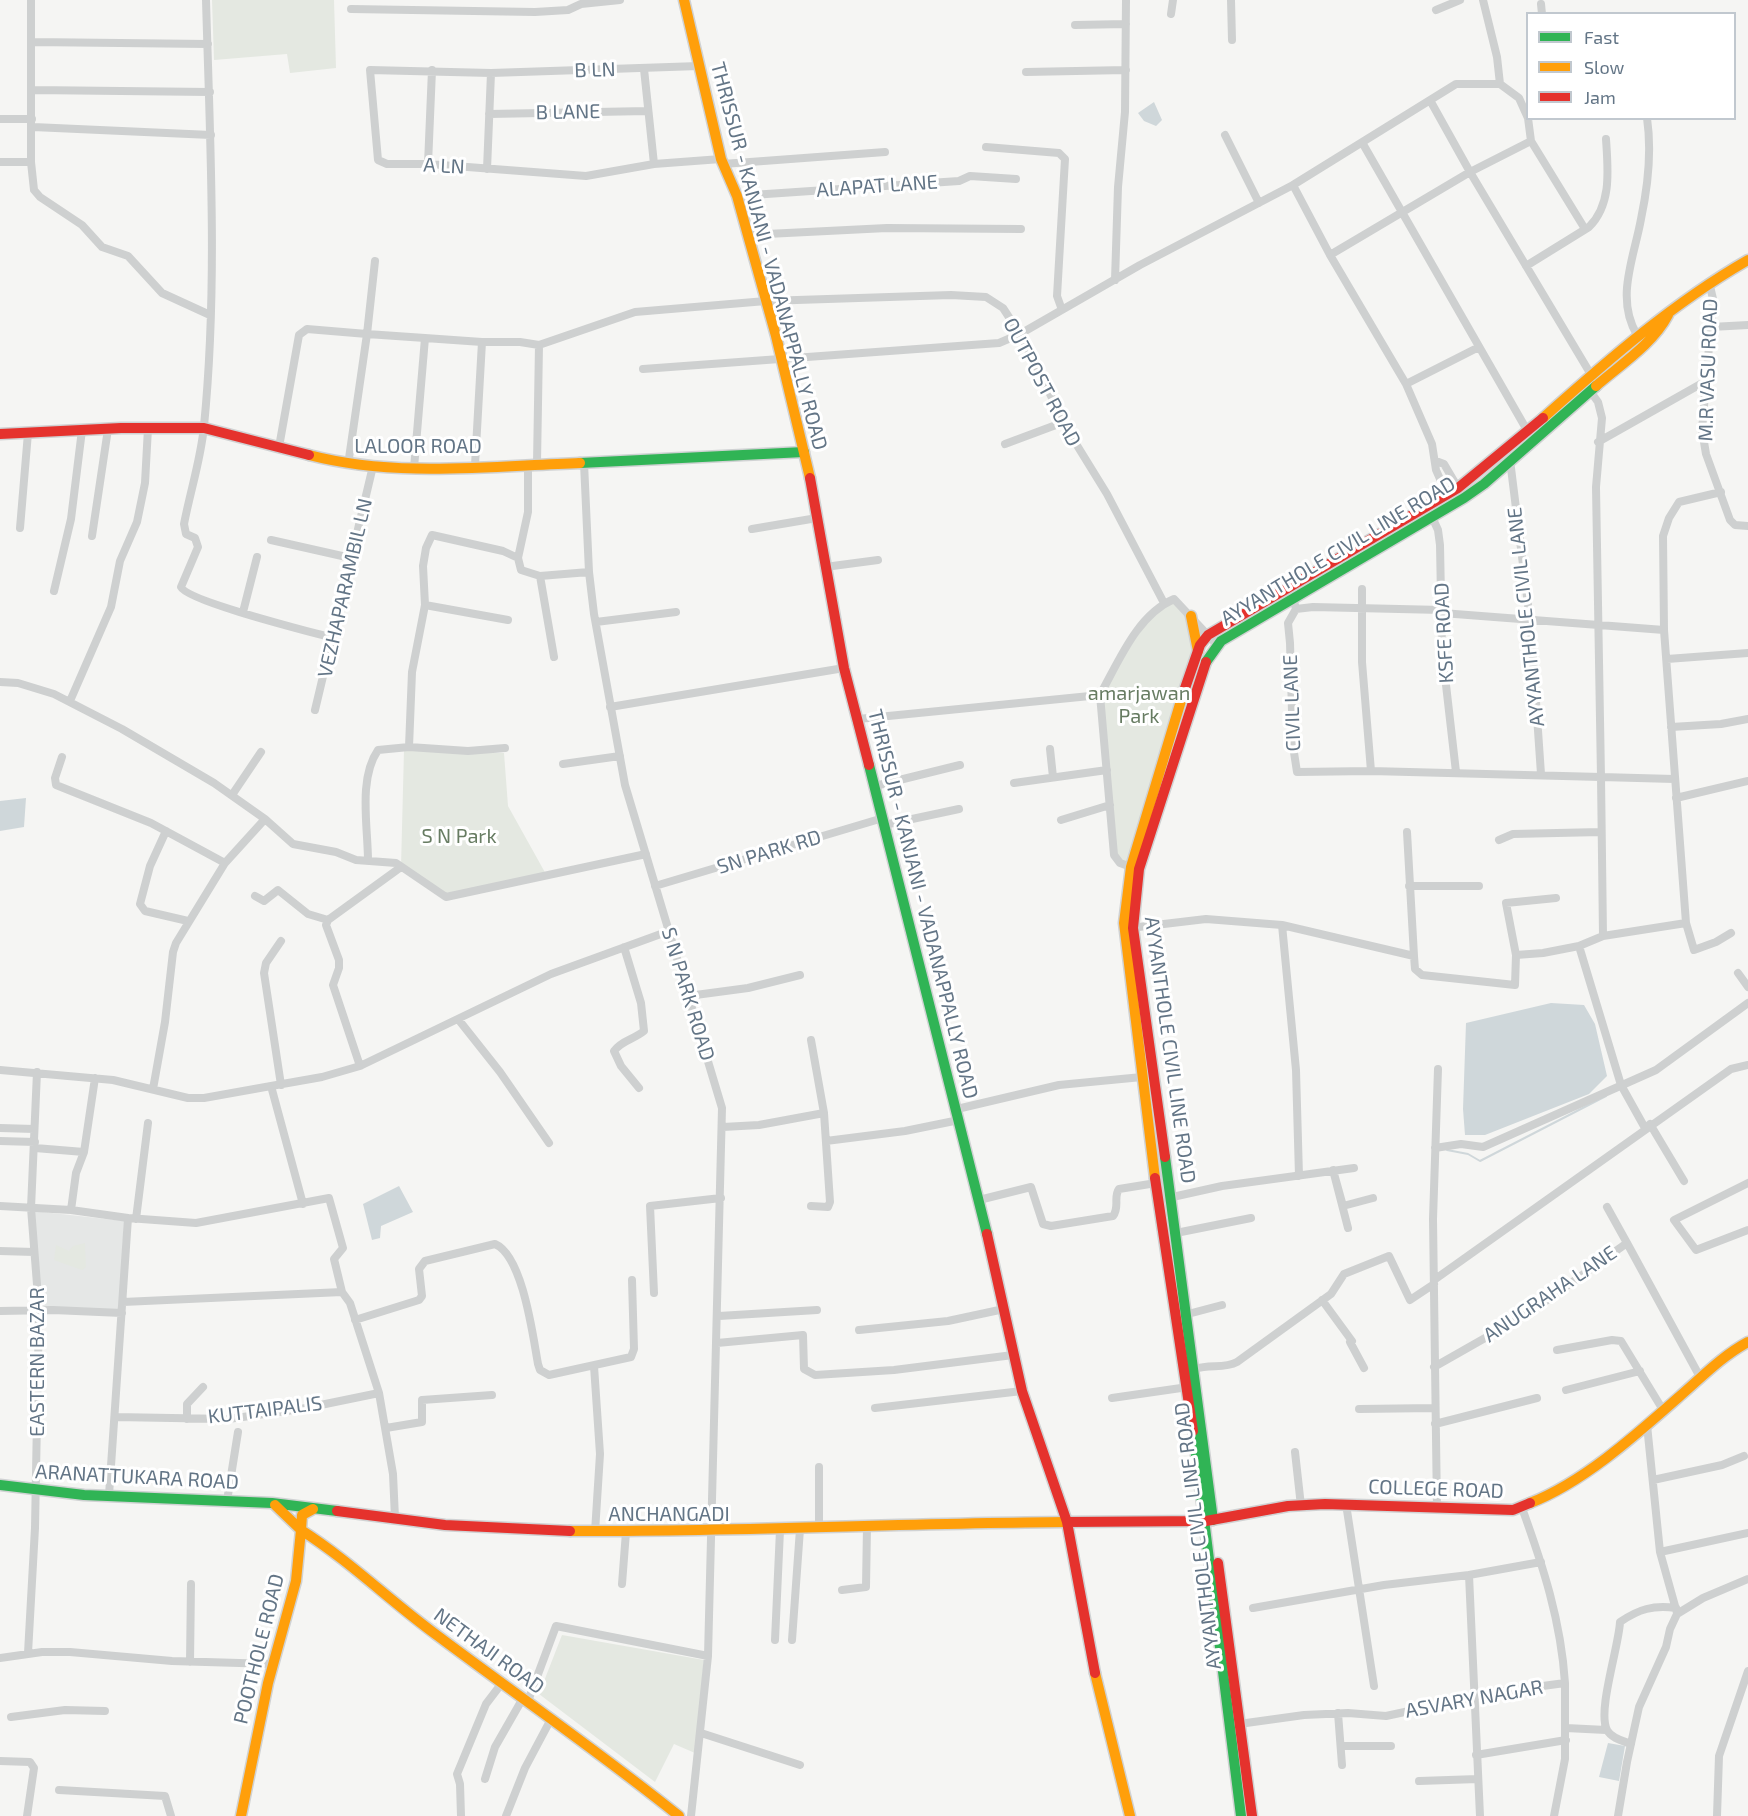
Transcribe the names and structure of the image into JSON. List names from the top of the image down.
{
  "streets": {
    "main road": [
      "THRISSUR - KANJANI - VADANAPPALLY ROAD",
      "LALOOR ROAD",
      "AYYANTHOLE CIVIL LINE ROAD",
      "ARANATTUKARA ROAD",
      "COLLEGE ROAD",
      "ANCHANGADI",
      "POOTHOLE ROAD",
      "NETHAJI ROAD"
    ],
    "street": [
      "B LN",
      "B LANE",
      "A LN",
      "ALAPAT LANE",
      "M.R VASU ROAD",
      "OUTPOST ROAD",
      "VEZHAPARAMBIL LN",
      "AYYANTHOLE CIVIL LANE",
      "KSFE ROAD",
      "CIVIL LANE",
      "SN PARK RD",
      "S N PARK ROAD",
      "ANUGRAHA LANE",
      "EASTERN BAZAR",
      "KUTTAIPALIS",
      "ASVARY NAGAR"
    ]
  },
  "crossings": [
    ["B LN", "A LN"],
    ["B LN", "THRISSUR - KANJANI - VADANAPPALLY ROAD"],
    ["A LN", "THRISSUR - KANJANI - VADANAPPALLY ROAD"],
    ["ALAPAT LANE", "THRISSUR - KANJANI - VADANAPPALLY ROAD"],
    ["THRISSUR - KANJANI - VADANAPPALLY ROAD", "OUTPOST ROAD"],
    ["THRISSUR - KANJANI - VADANAPPALLY ROAD", "LALOOR ROAD"],
    ["THRISSUR - KANJANI - VADANAPPALLY ROAD", "SN PARK RD"],
    ["THRISSUR - KANJANI - VADANAPPALLY ROAD", "COLLEGE ROAD"],
    ["THRISSUR - KANJANI - VADANAPPALLY ROAD", "ANCHANGADI"],
    ["M.R VASU ROAD", "AYYANTHOLE CIVIL LINE ROAD"],
    ["LALOOR ROAD", "VEZHAPARAMBIL LN"],
    ["LALOOR ROAD", "S N PARK ROAD"],
    ["AYYANTHOLE CIVIL LINE ROAD", "AYYANTHOLE CIVIL LANE"],
    ["AYYANTHOLE CIVIL LINE ROAD", "KSFE ROAD"],
    ["AYYANTHOLE CIVIL LINE ROAD", "CIVIL LANE"],
    ["AYYANTHOLE CIVIL LINE ROAD", "COLLEGE ROAD"],
    ["AYYANTHOLE CIVIL LINE ROAD", "ASVARY NAGAR"],
    ["AYYANTHOLE CIVIL LANE", "CIVIL LANE"],
    ["KSFE ROAD", "CIVIL LANE"],
    ["SN PARK RD", "S N PARK ROAD"],
    ["S N PARK ROAD", "ANCHANGADI"],
    ["ANUGRAHA LANE", "COLLEGE ROAD"],
    ["EASTERN BAZAR", "ARANATTUKARA ROAD"],
    ["ARANATTUKARA ROAD", "ANCHANGADI"],
    ["COLLEGE ROAD", "ANCHANGADI"],
    ["COLLEGE ROAD", "ASVARY NAGAR"],
    ["POOTHOLE ROAD", "NETHAJI ROAD"]
  ],
  "parks": ["amarjawan Park", "S N Park"],
  "legend": ["Fast", "Slow", "Jam"]
}
